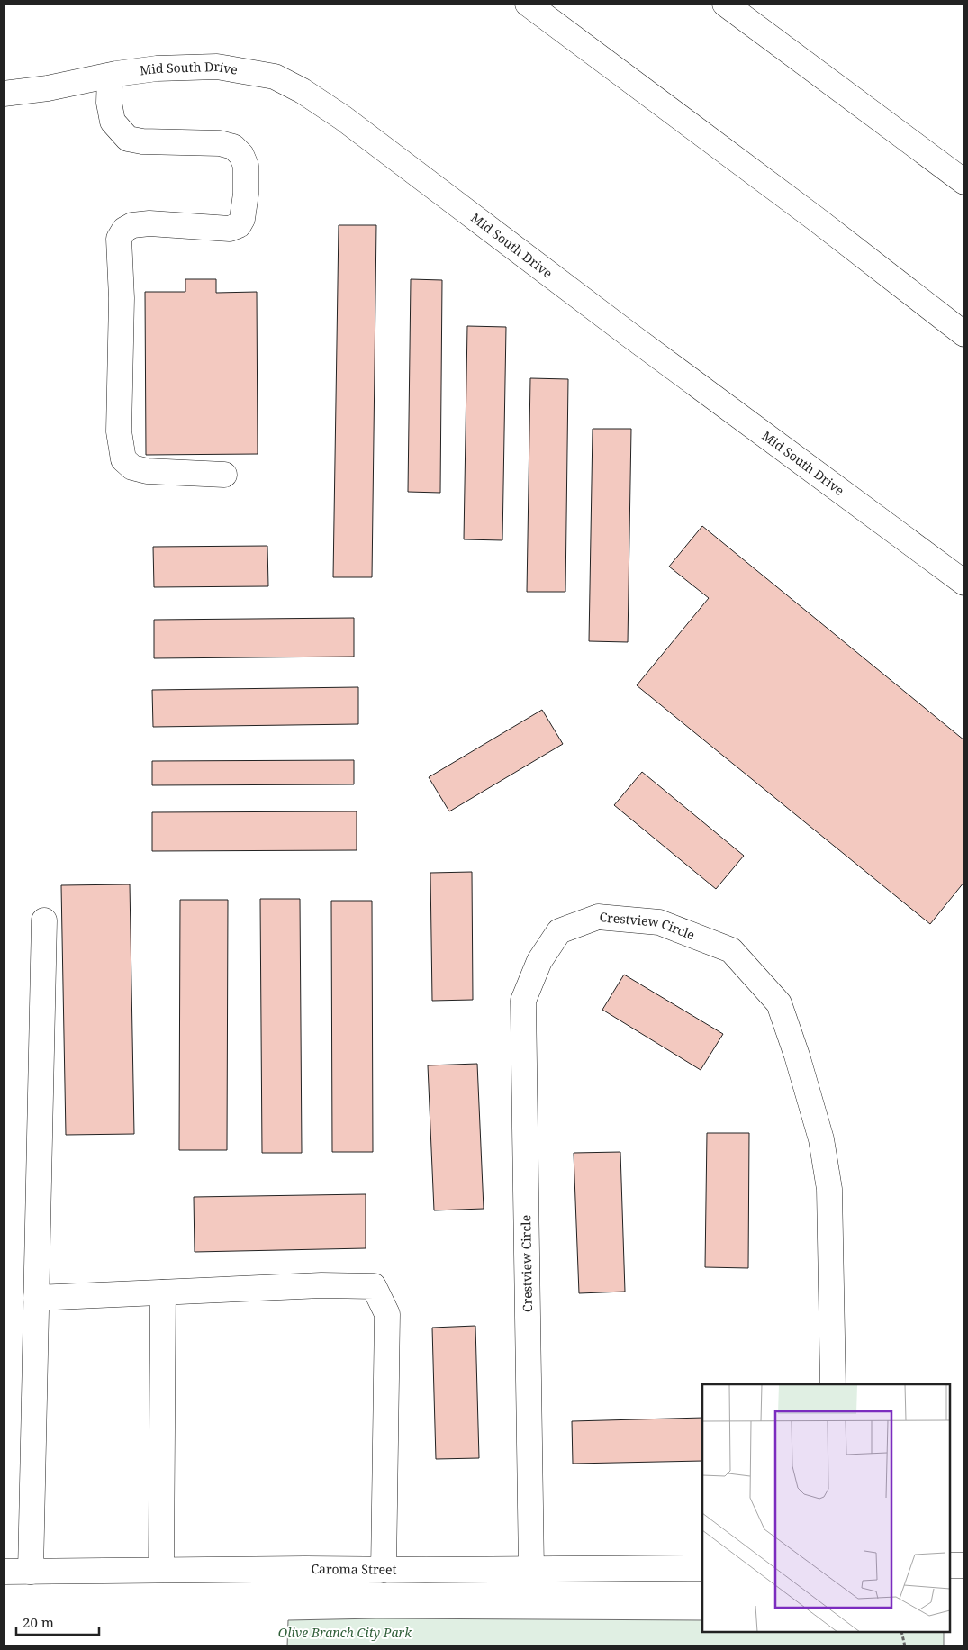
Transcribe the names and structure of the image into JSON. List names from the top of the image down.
{
  "streets": {
    "main road": ["Mid South Drive", "Crestview Circle", "Caroma Street"]
  },
  "crossings": [
    ["Crestview Circle", "Caroma Street"]
  ],
  "parks": ["Olive Branch City Park"],
  "scale_bar": "20 m"
}
